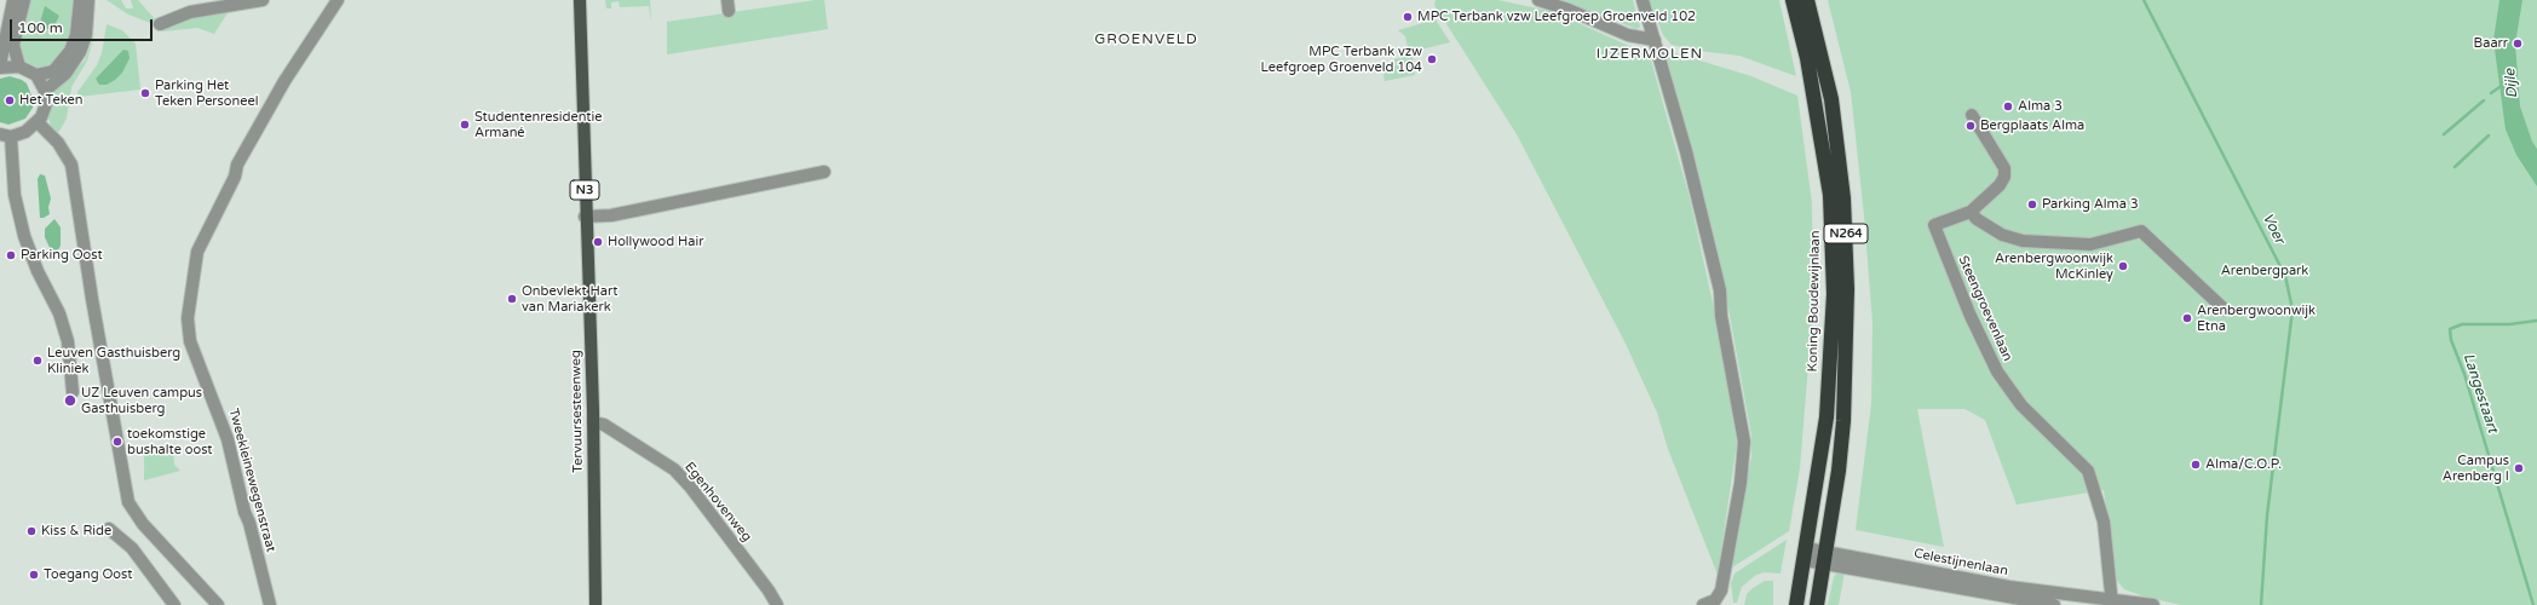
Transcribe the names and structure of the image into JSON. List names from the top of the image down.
{
  "streets": {
    "highway": ["N264", "Koning Boudewijnlaan"],
    "main road": ["N3", "Tervuursesteenweg"],
    "street": [
      "Steengroevenlaan",
      "Tweekleinewegenstraat",
      "Egenhovenweg",
      "Celestijnenlaan"
    ]
  },
  "crossings": [
    ["N264", "Celestijnenlaan"],
    ["Koning Boudewijnlaan", "Celestijnenlaan"],
    ["Steengroevenlaan", "Celestijnenlaan"],
    ["Tervuursesteenweg", "Egenhovenweg"]
  ],
  "districts": ["GROENVELD", "IJZERMOLEN"],
  "water": ["Dijle", "Voer", "Langestaart"],
  "parks": ["Arenbergpark"],
  "places": [
    "MPC Terbank vzw Leefgroep Groenveld 102",
    "Baarr",
    "MPC Terbank vzw Leefgroep Groenveld 104",
    "Parking Het Teken Personeel",
    "Het Teken",
    "Alma 3",
    "Studentenresidentie Armané",
    "Bergplaats Alma",
    "Parking Alma 3",
    "Hollywood Hair",
    "Parking Oost",
    "Arenbergwoonwijk McKinley",
    "Onbevlekt Hart van Mariakerk",
    "Arenbergwoonwijk Etna",
    "Leuven Gasthuisberg Kliniek",
    "UZ Leuven campus Gasthuisberg",
    "toekomstige bushalte oost",
    "Alma/C.O.P.",
    "Campus Arenberg I",
    "Kiss & Ride",
    "Toegang Oost"
  ],
  "scale_bar": "100 m"
}
